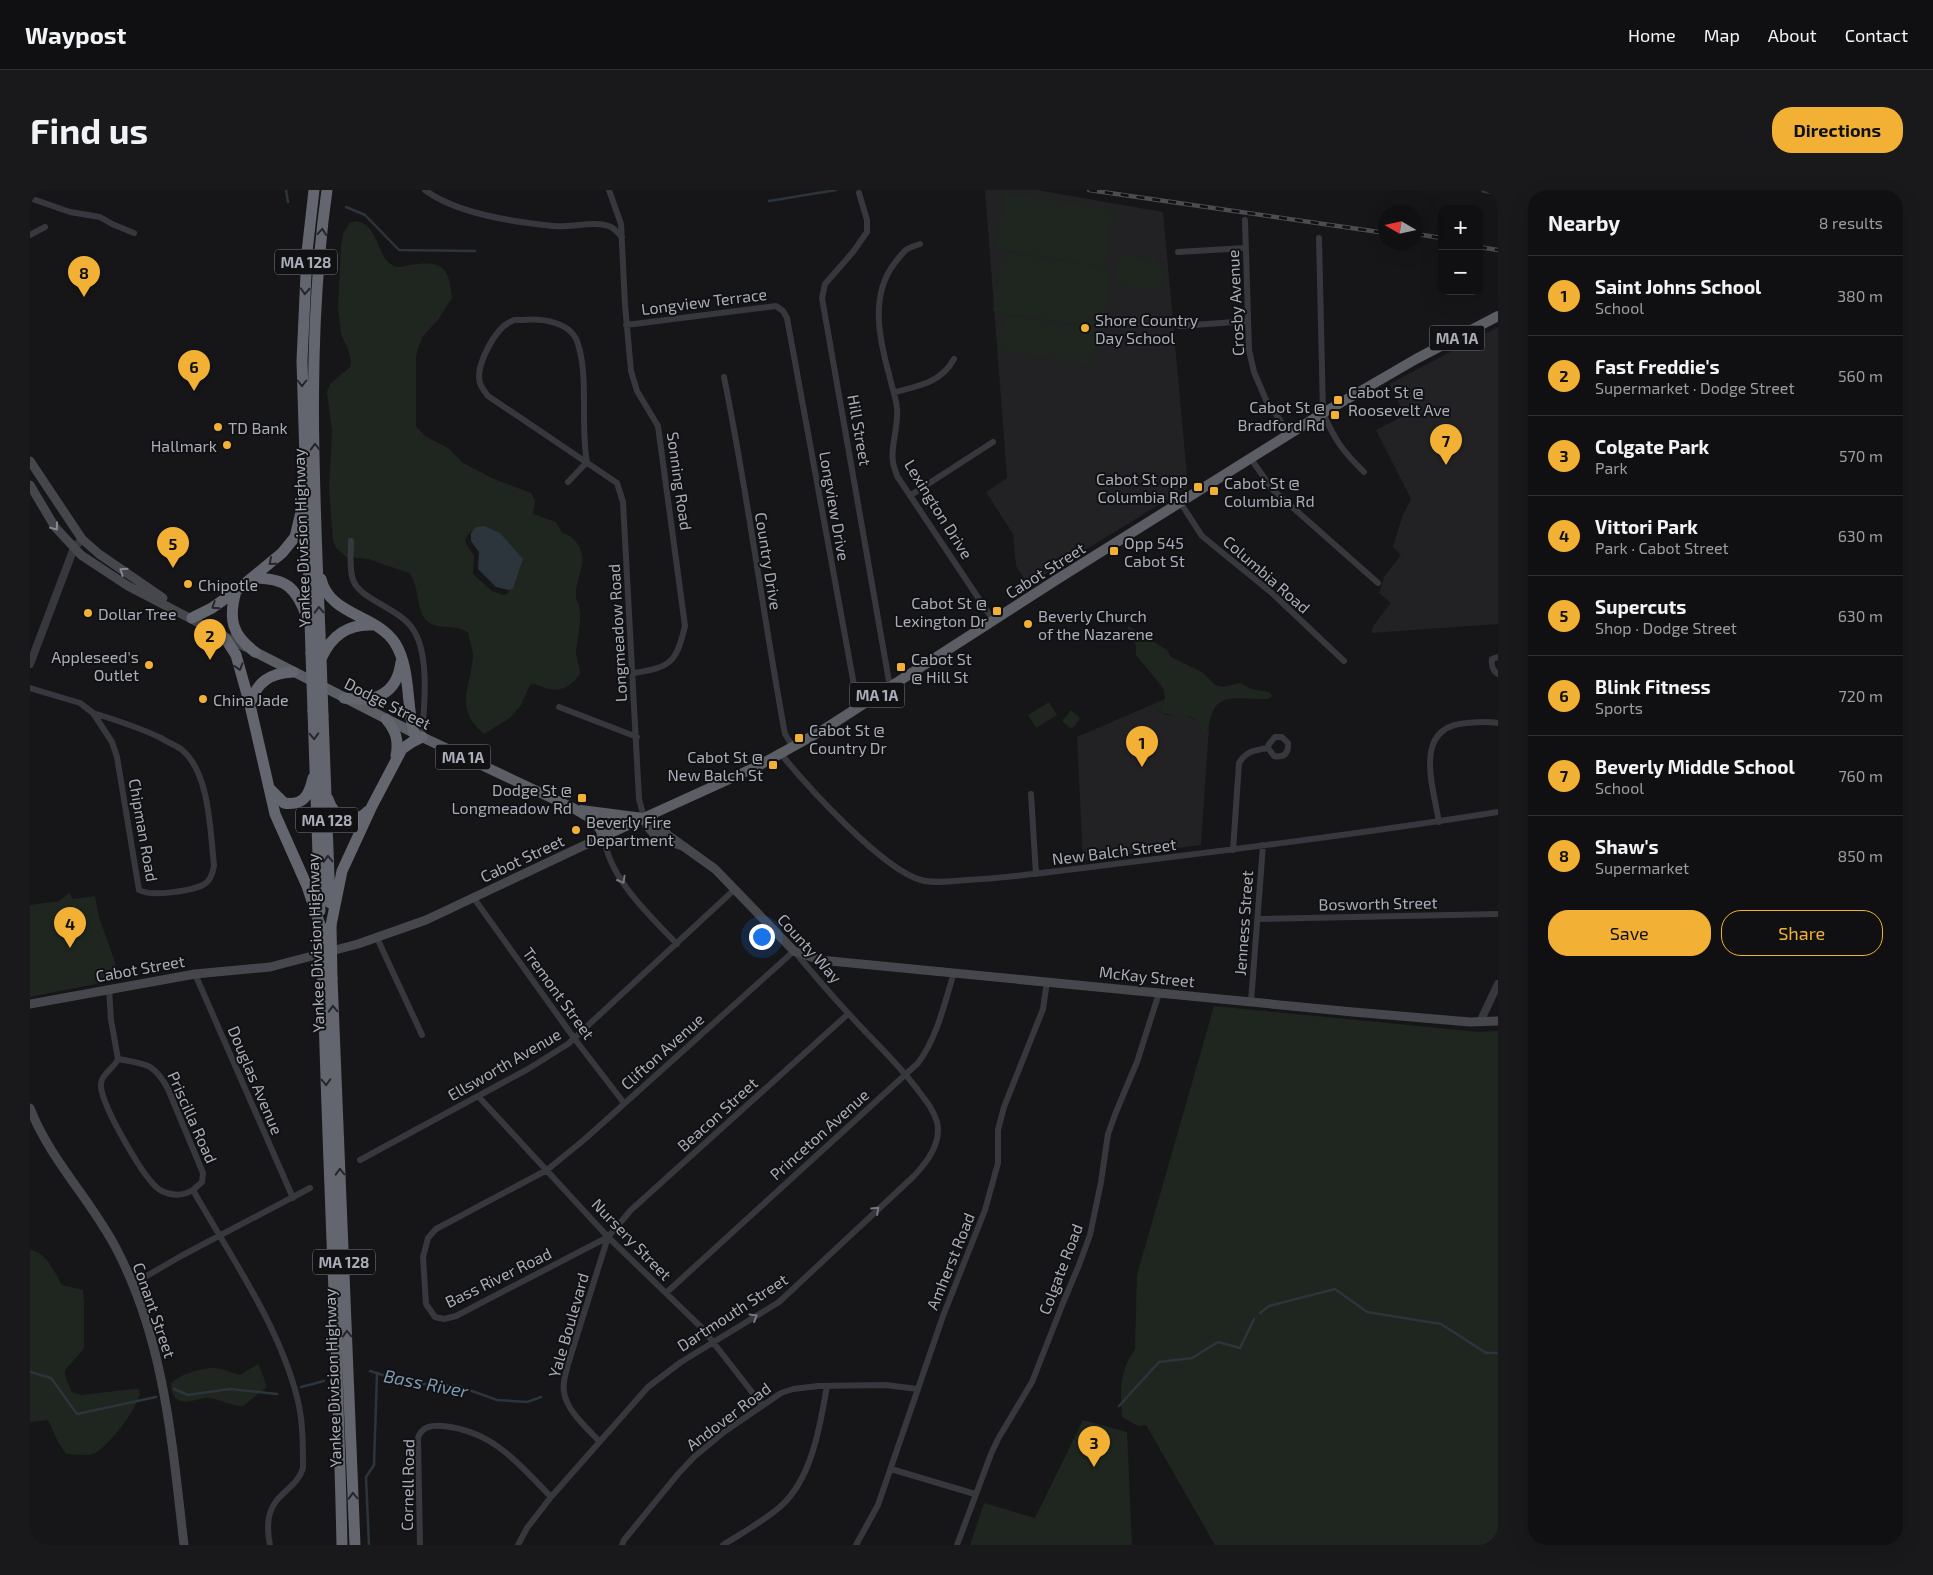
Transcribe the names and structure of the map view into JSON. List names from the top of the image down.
{
  "streets": {
    "highway": [
      "MA 128",
      "MA 1A",
      "Yankee Division Highway",
      "Cabot Street",
      "Dodge Street"
    ],
    "main road": ["County Way", "McKay Street", "Conant Street"],
    "street": [
      "Longview Terrace",
      "Crosby Avenue",
      "Hill Street",
      "Sonning Road",
      "Longview Drive",
      "Lexington Drive",
      "Country Drive",
      "Columbia Road",
      "Longmeadow Road",
      "Chipman Road",
      "New Balch Street",
      "Bosworth Street",
      "Jenness Street",
      "Tremont Street",
      "Clifton Avenue",
      "Ellsworth Avenue",
      "Douglas Avenue",
      "Beacon Street",
      "Priscilla Road",
      "Princeton Avenue",
      "Nursery Street",
      "Amherst Road",
      "Colgate Road",
      "Bass River Road",
      "Dartmouth Street",
      "Yale Boulevard",
      "Andover Road",
      "Cornell Road"
    ]
  },
  "crossings": [
    ["Longview Terrace", "Sonning Road"],
    ["Longview Terrace", "Longview Drive"],
    ["Crosby Avenue", "Cabot Street"],
    ["Hill Street", "Cabot Street"],
    ["Sonning Road", "Longmeadow Road"],
    ["Longview Drive", "Cabot Street"],
    ["Lexington Drive", "Cabot Street"],
    ["Country Drive", "Cabot Street"],
    ["Cabot Street", "Columbia Road"],
    ["Cabot Street", "Longmeadow Road"],
    ["Cabot Street", "Dodge Street"],
    ["Cabot Street", "New Balch Street"],
    ["Cabot Street", "County Way"],
    ["Cabot Street", "Tremont Street"],
    ["Cabot Street", "Douglas Avenue"],
    ["Longmeadow Road", "Dodge Street"],
    ["Longmeadow Road", "County Way"],
    ["Dodge Street", "County Way"],
    ["New Balch Street", "Jenness Street"],
    ["Bosworth Street", "Jenness Street"],
    ["Jenness Street", "McKay Street"],
    ["County Way", "McKay Street"],
    ["County Way", "Clifton Avenue"],
    ["County Way", "Ellsworth Avenue"],
    ["County Way", "Beacon Street"],
    ["County Way", "Princeton Avenue"],
    ["County Way", "Dartmouth Street"],
    ["McKay Street", "Clifton Avenue"],
    ["McKay Street", "Princeton Avenue"],
    ["McKay Street", "Amherst Road"],
    ["McKay Street", "Colgate Road"],
    ["Tremont Street", "Clifton Avenue"],
    ["Tremont Street", "Ellsworth Avenue"],
    ["Clifton Avenue", "Nursery Street"],
    ["Clifton Avenue", "Bass River Road"],
    ["Ellsworth Avenue", "Nursery Street"],
    ["Beacon Street", "Nursery Street"],
    ["Beacon Street", "Bass River Road"],
    ["Beacon Street", "Yale Boulevard"],
    ["Princeton Avenue", "Nursery Street"],
    ["Princeton Avenue", "Dartmouth Street"],
    ["Nursery Street", "Bass River Road"],
    ["Nursery Street", "Dartmouth Street"],
    ["Nursery Street", "Yale Boulevard"],
    ["Nursery Street", "Andover Road"],
    ["Amherst Road", "Andover Road"],
    ["Bass River Road", "Yale Boulevard"],
    ["Dartmouth Street", "Yale Boulevard"],
    ["Dartmouth Street", "Cornell Road"]
  ],
  "one_way": ["Dartmouth Street"],
  "water": ["Bass River"],
  "places": {
    "other": [
      "Shore Country Day School",
      "TD Bank",
      "Hallmark",
      "Chipotle",
      "Dollar Tree",
      "Beverly Church of the Nazarene",
      "Appleseed's Outlet",
      "China Jade",
      "Beverly Fire Department"
    ],
    "transit": [
      "Cabot St @ Roosevelt Ave",
      "Cabot St @ Bradford Rd",
      "Cabot St opp Columbia Rd",
      "Cabot St @ Columbia Rd",
      "Opp 545 Cabot St",
      "Cabot St @ Lexington Dr",
      "Cabot St @ Hill St",
      "Cabot St @ Country Dr",
      "Cabot St @ New Balch St",
      "Dodge St @ Longmeadow Rd"
    ]
  },
  "north": "left",
  "page": {
    "header": "Waypost",
    "nav": [
      "Home",
      "Map",
      "About",
      "Contact"
    ],
    "buttons": [
      "Directions",
      ["Save", "Share"]
    ],
    "title": "Find us",
    "heading": ["Nearby", "8 results"],
    "map_buttons": ["+", "−"],
    "list": [
      {
        "mark": "1",
        "name": "Saint Johns School",
        "note": "School",
        "value": "380 m"
      },
      {
        "mark": "2",
        "name": "Fast Freddie's",
        "note": "Supermarket · Dodge Street",
        "value": "560 m"
      },
      {
        "mark": "3",
        "name": "Colgate Park",
        "note": "Park",
        "value": "570 m"
      },
      {
        "mark": "4",
        "name": "Vittori Park",
        "note": "Park · Cabot Street",
        "value": "630 m"
      },
      {
        "mark": "5",
        "name": "Supercuts",
        "note": "Shop · Dodge Street",
        "value": "630 m"
      },
      {
        "mark": "6",
        "name": "Blink Fitness",
        "note": "Sports",
        "value": "720 m"
      },
      {
        "mark": "7",
        "name": "Beverly Middle School",
        "note": "School",
        "value": "760 m"
      },
      {
        "mark": "8",
        "name": "Shaw's",
        "note": "Supermarket",
        "value": "850 m"
      }
    ],
    "pins": [
      "8",
      "6",
      "7",
      "5",
      "2",
      "1",
      "4",
      "3"
    ]
  }
}
